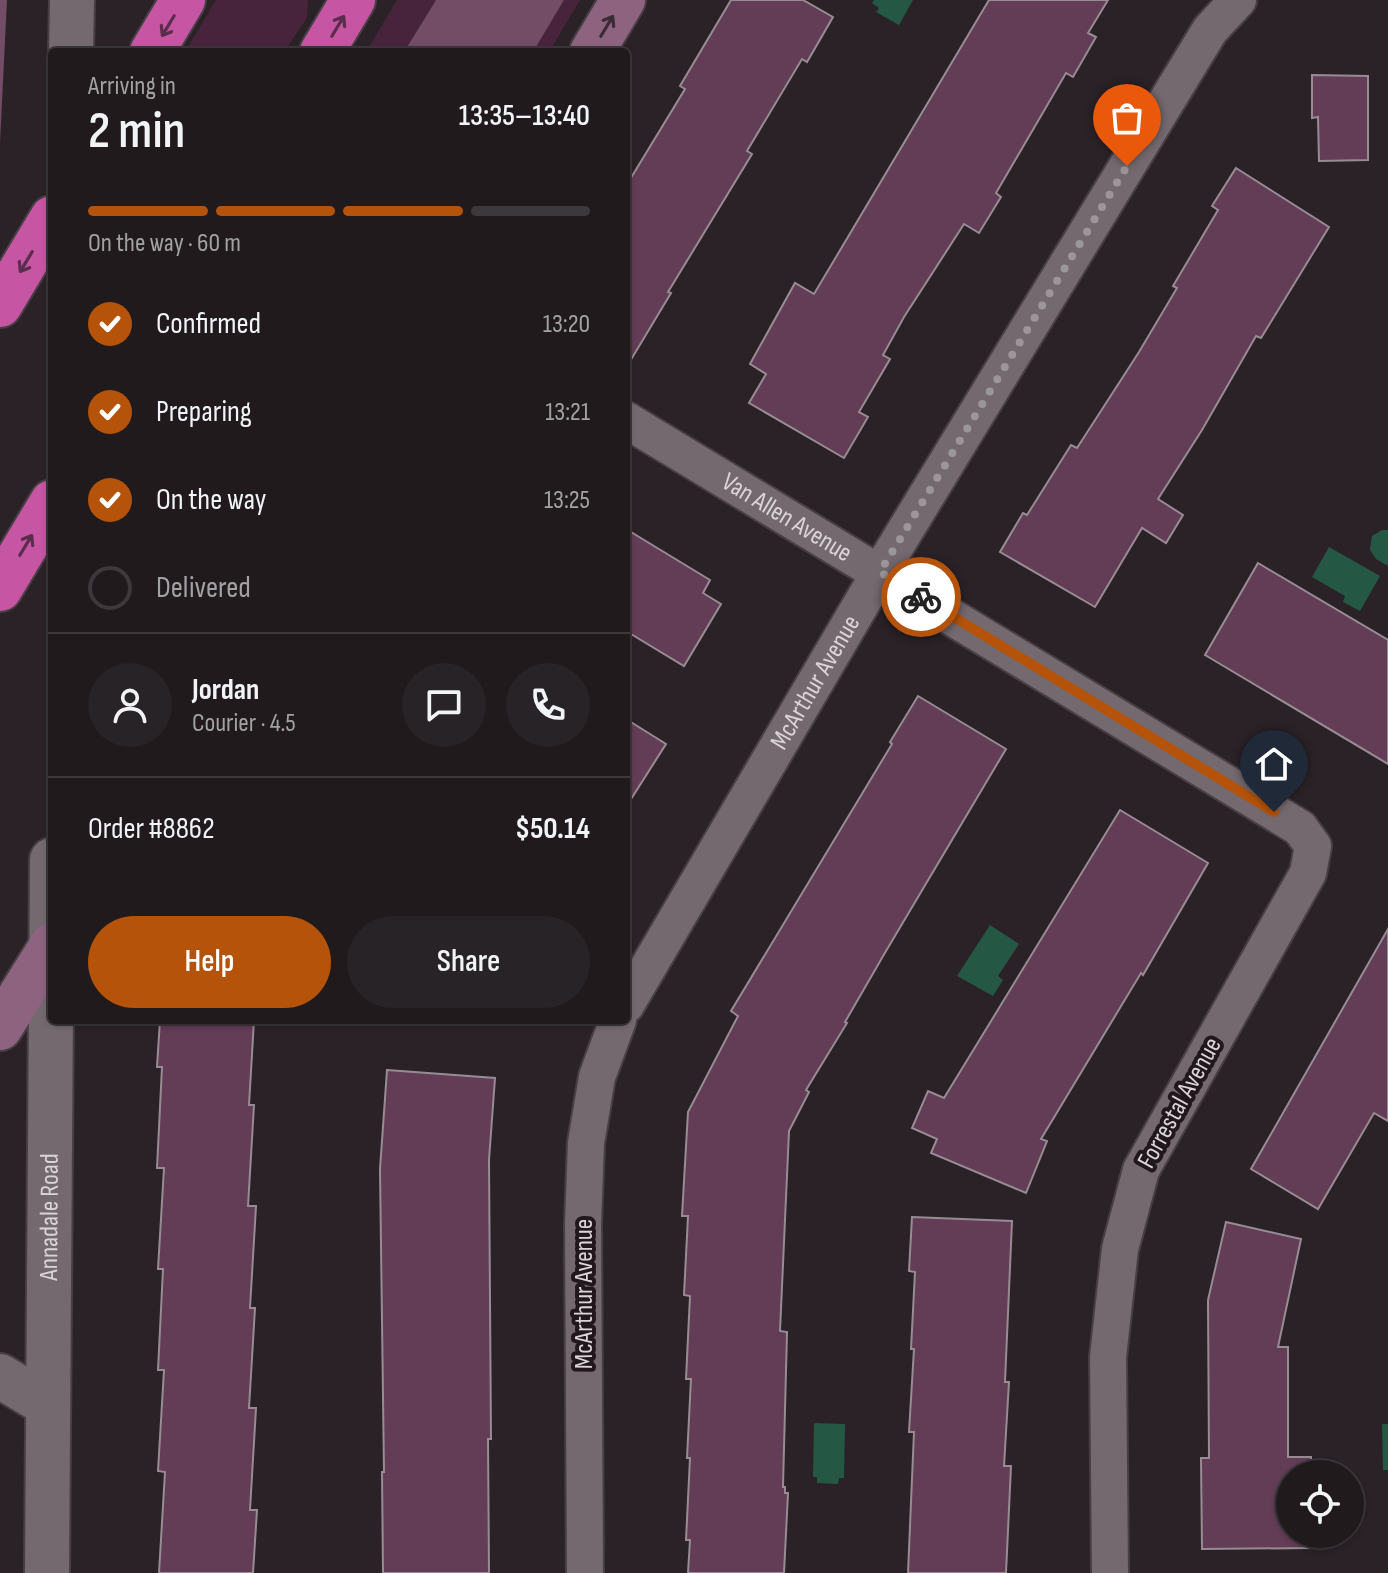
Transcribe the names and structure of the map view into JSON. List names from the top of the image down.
{
  "streets": {
    "street": [
      "Van Allen Avenue",
      "McArthur Avenue",
      "Forrestal Avenue",
      "Annadale Road"
    ]
  },
  "crossings": [
    ["Van Allen Avenue", "McArthur Avenue"],
    ["Van Allen Avenue", "Forrestal Avenue"]
  ],
  "page": {
    "heading": ["2 min", "Arriving in", "13:35–13:40"],
    "panel": [
      "Jordan",
      "Courier · 4.5",
      "Order #8862",
      "$50.14"
    ],
    "bar": "On the way · 60 m",
    "list": [
      ["Confirmed", "13:20"],
      ["Preparing", "13:21"],
      ["On the way", "13:25"],
      "Delivered"
    ],
    "buttons": ["Help", "Share"]
  }
}
